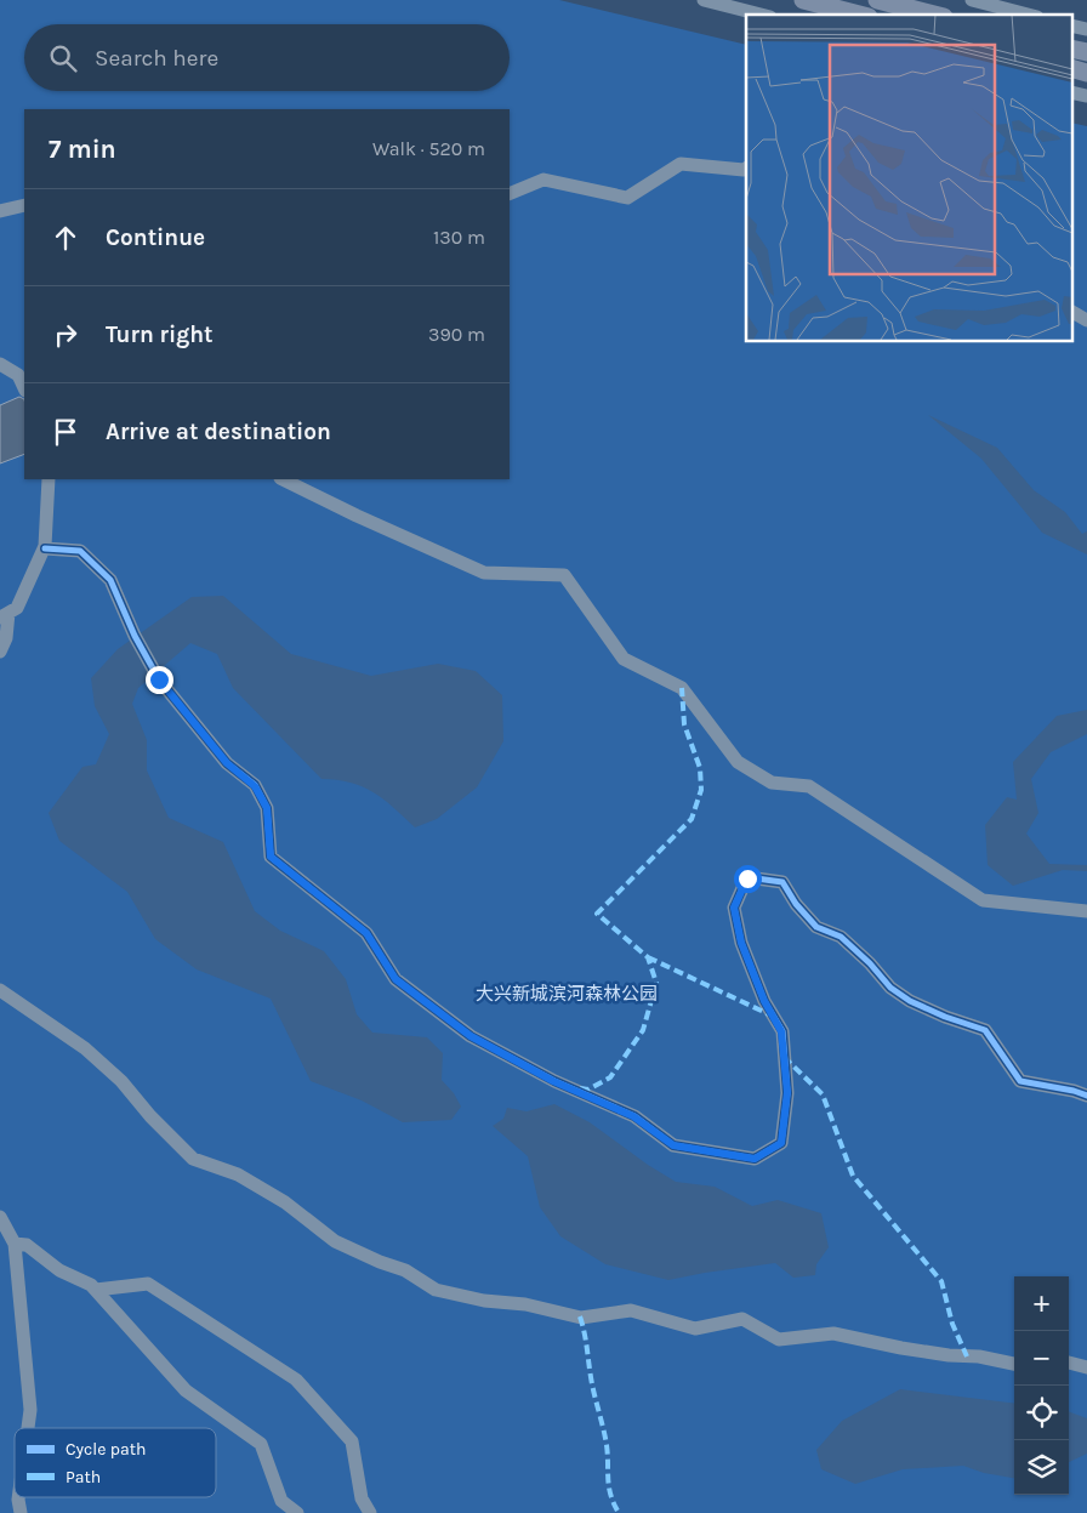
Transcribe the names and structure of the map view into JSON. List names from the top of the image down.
{
  "parks": ["大兴新城滨河森林公园"],
  "legend": ["Cycle path", "Path"],
  "page": {
    "search": "Search here",
    "heading": ["7 min", "Walk · 520 m"],
    "list": [
      ["Continue", "130 m"],
      ["Turn right", "390 m"],
      "Arrive at destination"
    ],
    "map_buttons": ["+", "−"]
  }
}
